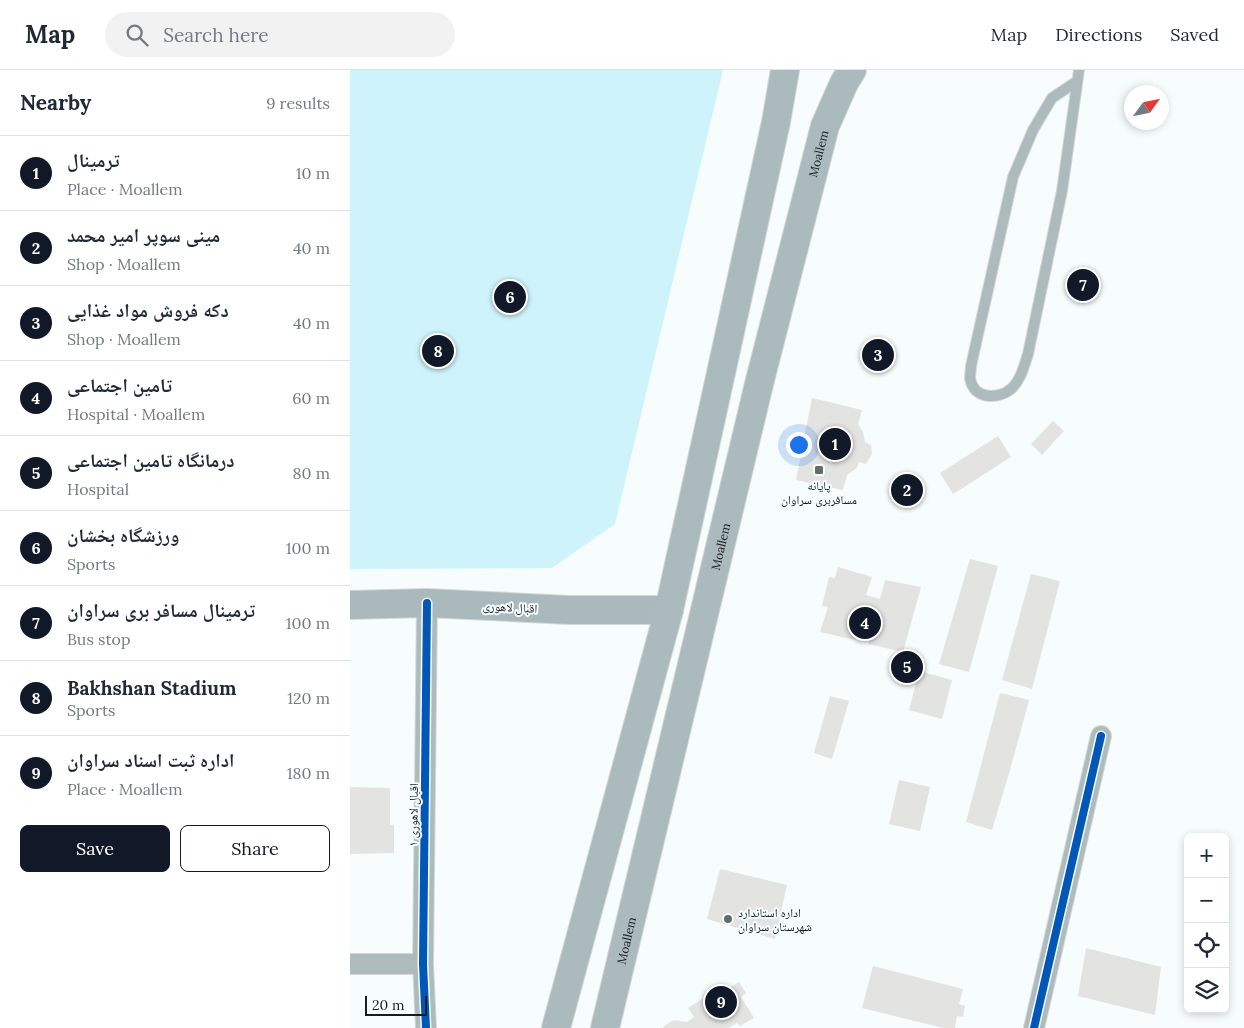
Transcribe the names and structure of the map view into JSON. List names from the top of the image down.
{
  "streets": {
    "main road": ["Moallem"],
    "street": ["اقبال لاهوری", "اقبال لاهوری ۱"]
  },
  "crossings": [
    ["اقبال لاهوری", "اقبال لاهوری ۱"]
  ],
  "places": {
    "transit": ["پایانه مسافربری سراوان"],
    "other": ["اداره استاندارد شهرستان سراوان"]
  },
  "scale_bar": "20 m",
  "north": "top right",
  "page": {
    "header": "Map",
    "search": "Search here",
    "nav": ["Map", "Directions", "Saved"],
    "heading": ["Nearby", "9 results"],
    "list": [
      {
        "mark": "1",
        "name": "ترمینال",
        "note": "Place · Moallem",
        "value": "10 m"
      },
      {
        "mark": "2",
        "name": "مینی سوپر امیر محمد",
        "note": "Shop · Moallem",
        "value": "40 m"
      },
      {
        "mark": "3",
        "name": "دکه فروش مواد غذایی",
        "note": "Shop · Moallem",
        "value": "40 m"
      },
      {
        "mark": "4",
        "name": "تامین اجتماعی",
        "note": "Hospital · Moallem",
        "value": "60 m"
      },
      {
        "mark": "5",
        "name": "درمانگاه تامین اجتماعی",
        "note": "Hospital",
        "value": "80 m"
      },
      {
        "mark": "6",
        "name": "ورزشگاه بخشان",
        "note": "Sports",
        "value": "100 m"
      },
      {
        "mark": "7",
        "name": "ترمینال مسافر بری سراوان",
        "note": "Bus stop",
        "value": "100 m"
      },
      {
        "mark": "8",
        "name": "Bakhshan Stadium",
        "note": "Sports",
        "value": "120 m"
      },
      {
        "mark": "9",
        "name": "اداره ثبت اسناد سراوان",
        "note": "Place · Moallem",
        "value": "180 m"
      }
    ],
    "pins": [
      "7",
      "6",
      "8",
      "3",
      "1",
      "2",
      "4",
      "5",
      "9"
    ],
    "buttons": ["Save", "Share"],
    "map_buttons": ["+", "−"],
    "scale": "20 m"
  }
}
